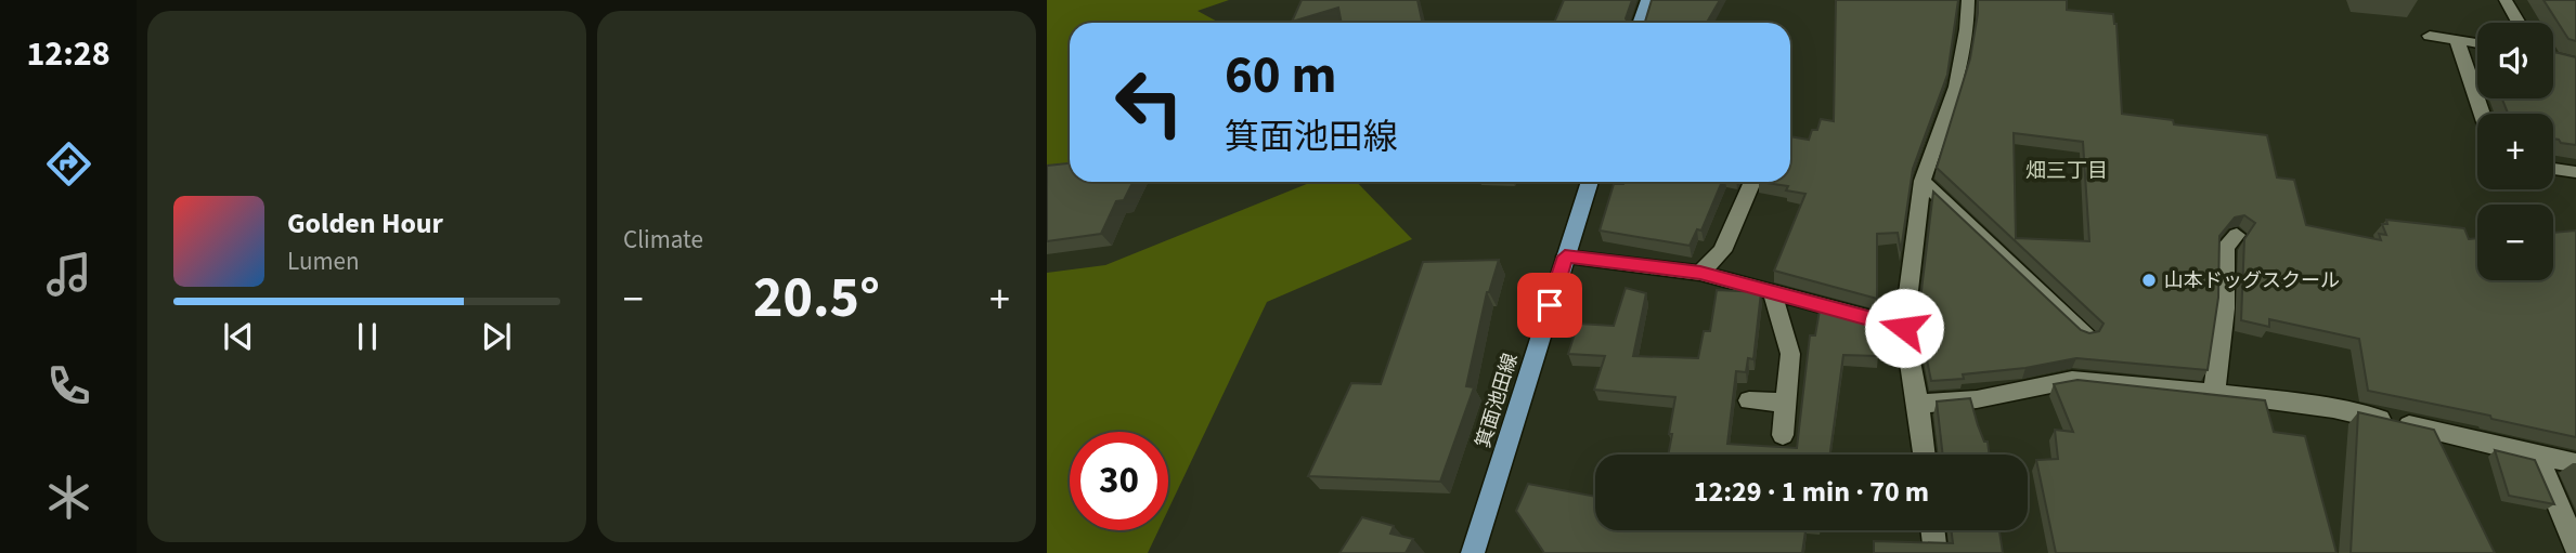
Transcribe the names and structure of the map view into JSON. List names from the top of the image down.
{
  "streets": {
    "main road": ["箕面池田線"]
  },
  "districts": ["畑三丁目"],
  "places": ["山本ドッグスクール"],
  "page": {
    "tabs": "12:28",
    "tile": "Climate",
    "map_buttons": ["+", "−"],
    "turn": ["60 m", "箕面池田線"],
    "song": ["Golden Hour", "Lumen"],
    "heat": ["−", "20.5°", "+"],
    "limit": "30",
    "trip": "12:29 · 1 min · 70 m"
  }
}
